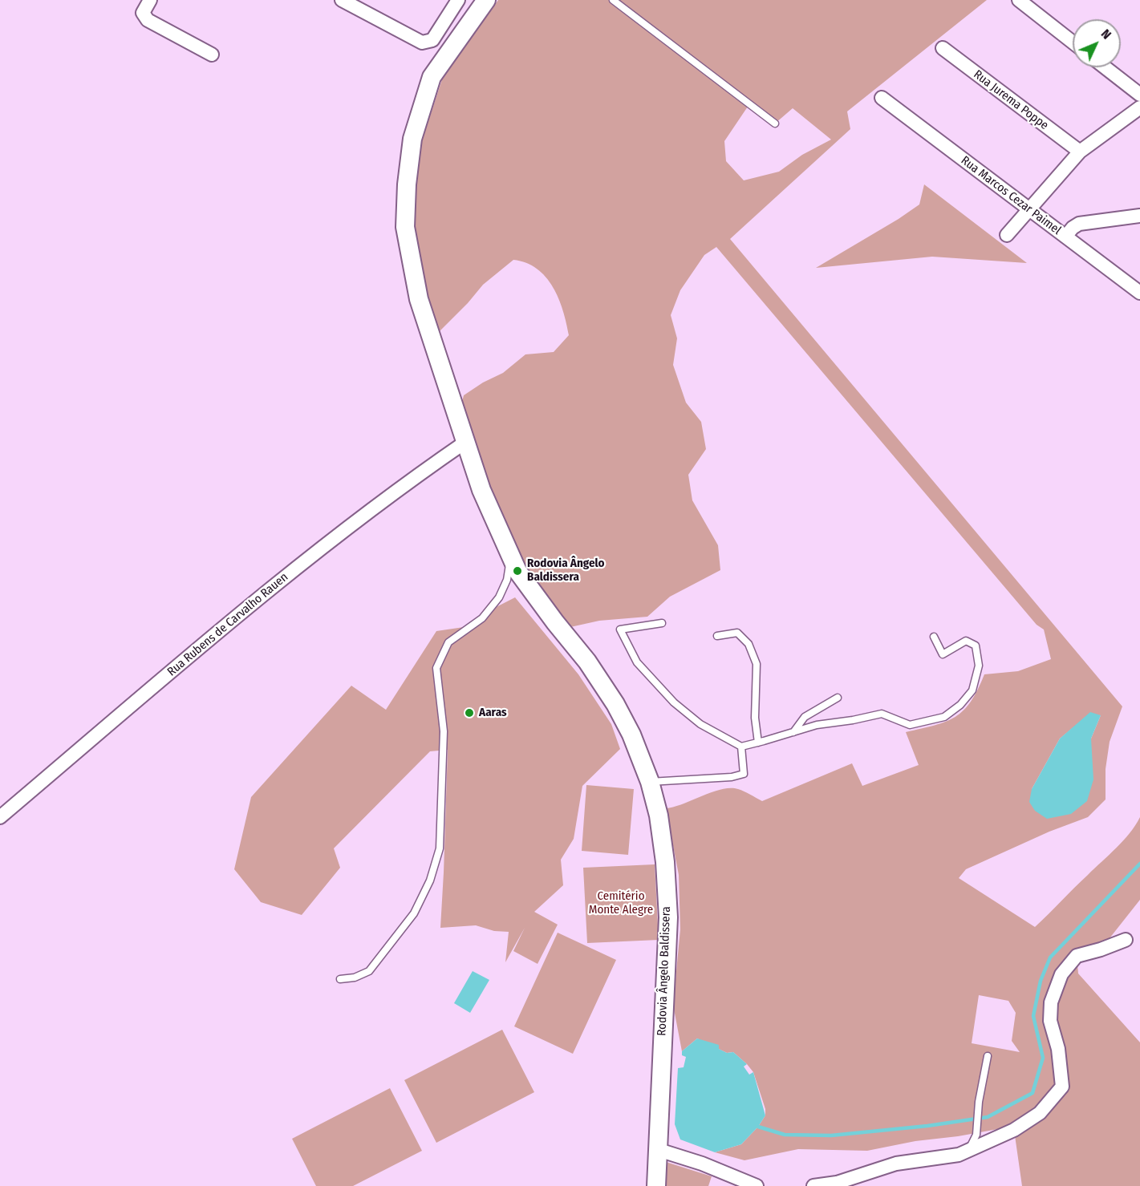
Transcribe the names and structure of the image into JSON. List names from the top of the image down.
{
  "streets": {
    "street": [
      "Rua Jurema Poppe",
      "Rua Marcos Cezar Paimel",
      "Rua Rubens de Carvalho Rauen",
      "Rodovia Ângelo Baldissera"
    ]
  },
  "crossings": [
    ["Rua Rubens de Carvalho Rauen", "Rodovia Ângelo Baldissera"]
  ],
  "parks": ["Cemitério Monte Alegre"],
  "places": ["Rodovia Ângelo Baldissera", "Aaras"],
  "north": "top right"
}
